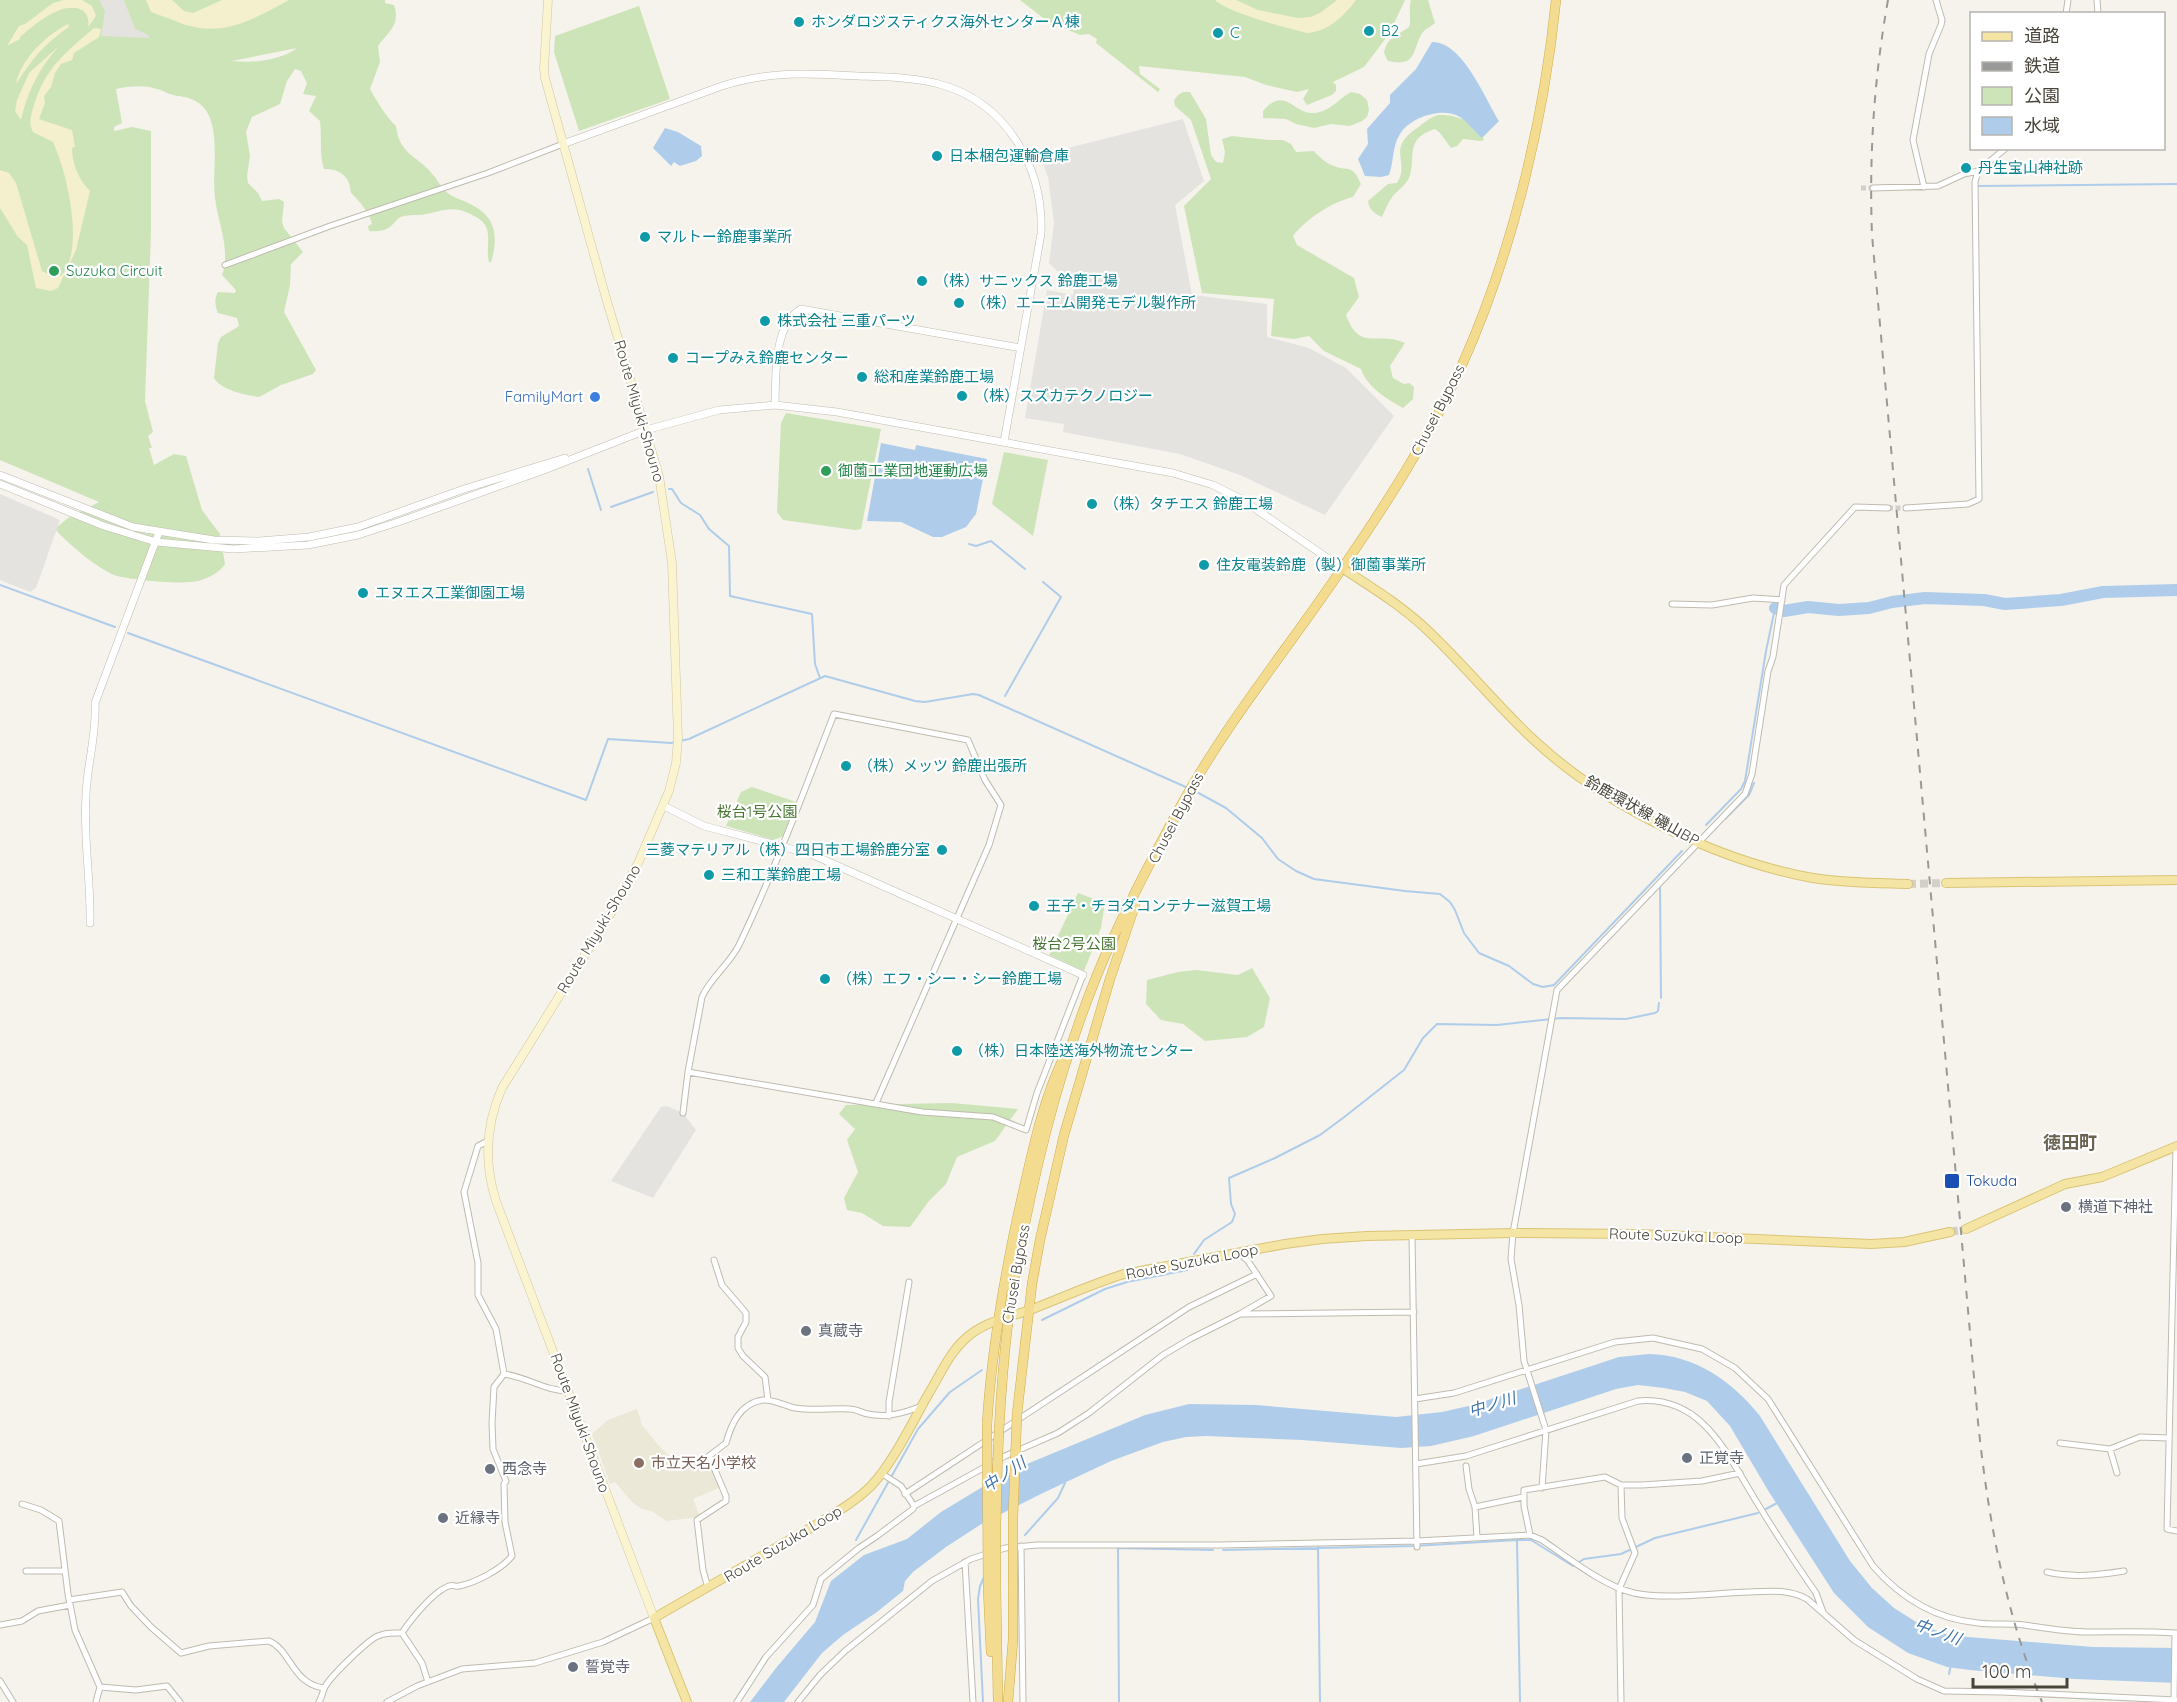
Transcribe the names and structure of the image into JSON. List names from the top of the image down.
{
  "streets": {
    "highway": ["Chusei Bypass"],
    "main road": ["Route Miyuki-Shouno", "鈴鹿環状線 磯山BP", "Route Suzuka Loop"]
  },
  "crossings": [
    ["Chusei Bypass", "鈴鹿環状線 磯山BP"],
    ["Route Miyuki-Shouno", "Route Suzuka Loop"]
  ],
  "districts": ["徳田町"],
  "water": ["中ノ川"],
  "parks": ["桜台1号公園", "桜台2号公園"],
  "places": {
    "other": [
      "ホンダロジスティクス海外センターＡ棟",
      "B2",
      "C",
      "日本梱包運輸倉庫",
      "丹生宝山神社跡",
      "マルトー鈴鹿事業所",
      "Suzuka Circuit",
      "（株）サニックス 鈴鹿工場",
      "（株）エーエム開発モデル製作所",
      "株式会社 三重パーツ",
      "コープみえ鈴鹿センター",
      "総和産業鈴鹿工場",
      "（株）スズカテクノロジー",
      "FamilyMart",
      "御薗工業団地運動広場",
      "（株）タチエス 鈴鹿工場",
      "住友電装鈴鹿（製）御薗事業所",
      "エヌエス工業御園工場",
      "（株）メッツ 鈴鹿出張所",
      "三菱マテリアル（株）四日市工場鈴鹿分室",
      "三和工業鈴鹿工場",
      "王子・チヨダコンテナー滋賀工場",
      "（株）エフ・シー・シー鈴鹿工場",
      "（株）日本陸送海外物流センター",
      "横道下神社",
      "真蔵寺",
      "正覚寺",
      "市立天名小学校",
      "西念寺",
      "近縁寺",
      "誓覚寺"
    ],
    "transit": ["Tokuda"]
  },
  "legend": [
    "道路",
    "鉄道",
    "公園",
    "水域"
  ],
  "scale_bar": "100 m"
}
